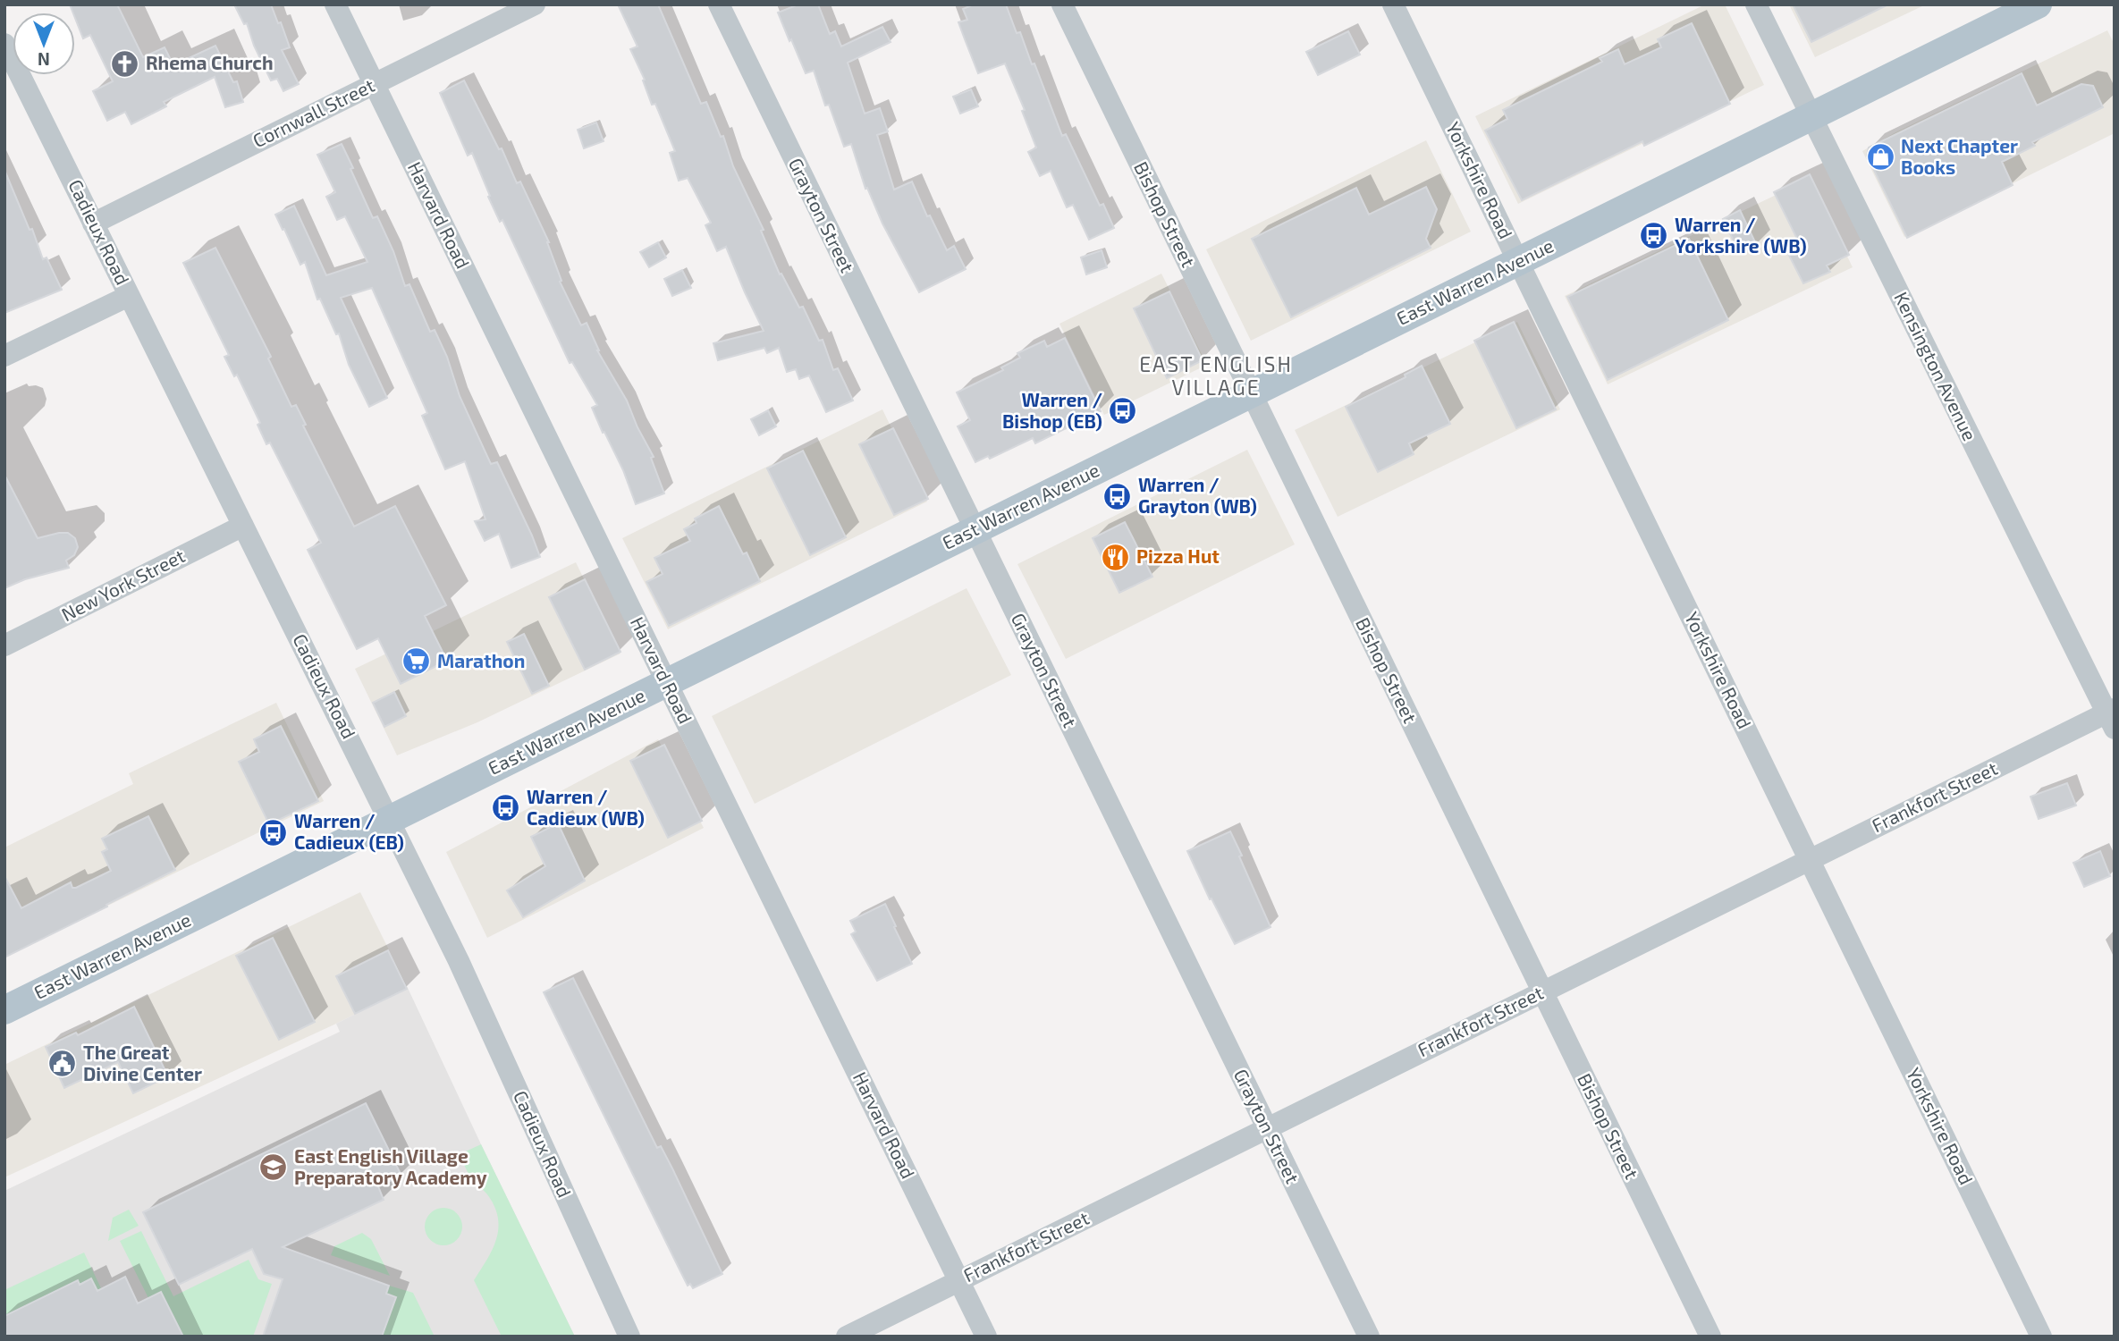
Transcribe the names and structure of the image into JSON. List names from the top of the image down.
{
  "streets": {
    "main road": ["East Warren Avenue"],
    "street": [
      "Cornwall Street",
      "Yorkshire Road",
      "Bishop Street",
      "Harvard Road",
      "Grayton Street",
      "Cadieux Road",
      "Kensington Avenue",
      "New York Street",
      "Frankfort Street"
    ]
  },
  "crossings": [
    ["Cornwall Street", "Harvard Road"],
    ["Cornwall Street", "Cadieux Road"],
    ["Yorkshire Road", "East Warren Avenue"],
    ["Yorkshire Road", "Frankfort Street"],
    ["Bishop Street", "East Warren Avenue"],
    ["Bishop Street", "Frankfort Street"],
    ["Harvard Road", "East Warren Avenue"],
    ["Harvard Road", "Frankfort Street"],
    ["Grayton Street", "East Warren Avenue"],
    ["Grayton Street", "Frankfort Street"],
    ["Cadieux Road", "East Warren Avenue"],
    ["Cadieux Road", "New York Street"],
    ["East Warren Avenue", "Kensington Avenue"],
    ["Kensington Avenue", "Frankfort Street"]
  ],
  "districts": ["EAST ENGLISH VILLAGE"],
  "places": {
    "church": ["Rhema Church"],
    "shop": ["Next Chapter Books"],
    "bus stop": [
      "Warren / Yorkshire (WB)",
      "Warren / Bishop (EB)",
      "Warren / Grayton (WB)",
      "Warren / Cadieux (WB)",
      "Warren / Cadieux (EB)"
    ],
    "restaurant": ["Pizza Hut"],
    "supermarket": ["Marathon"],
    "public building": ["The Great Divine Center"],
    "school or university": ["East English Village Preparatory Academy"]
  },
  "north": "bottom"
}
